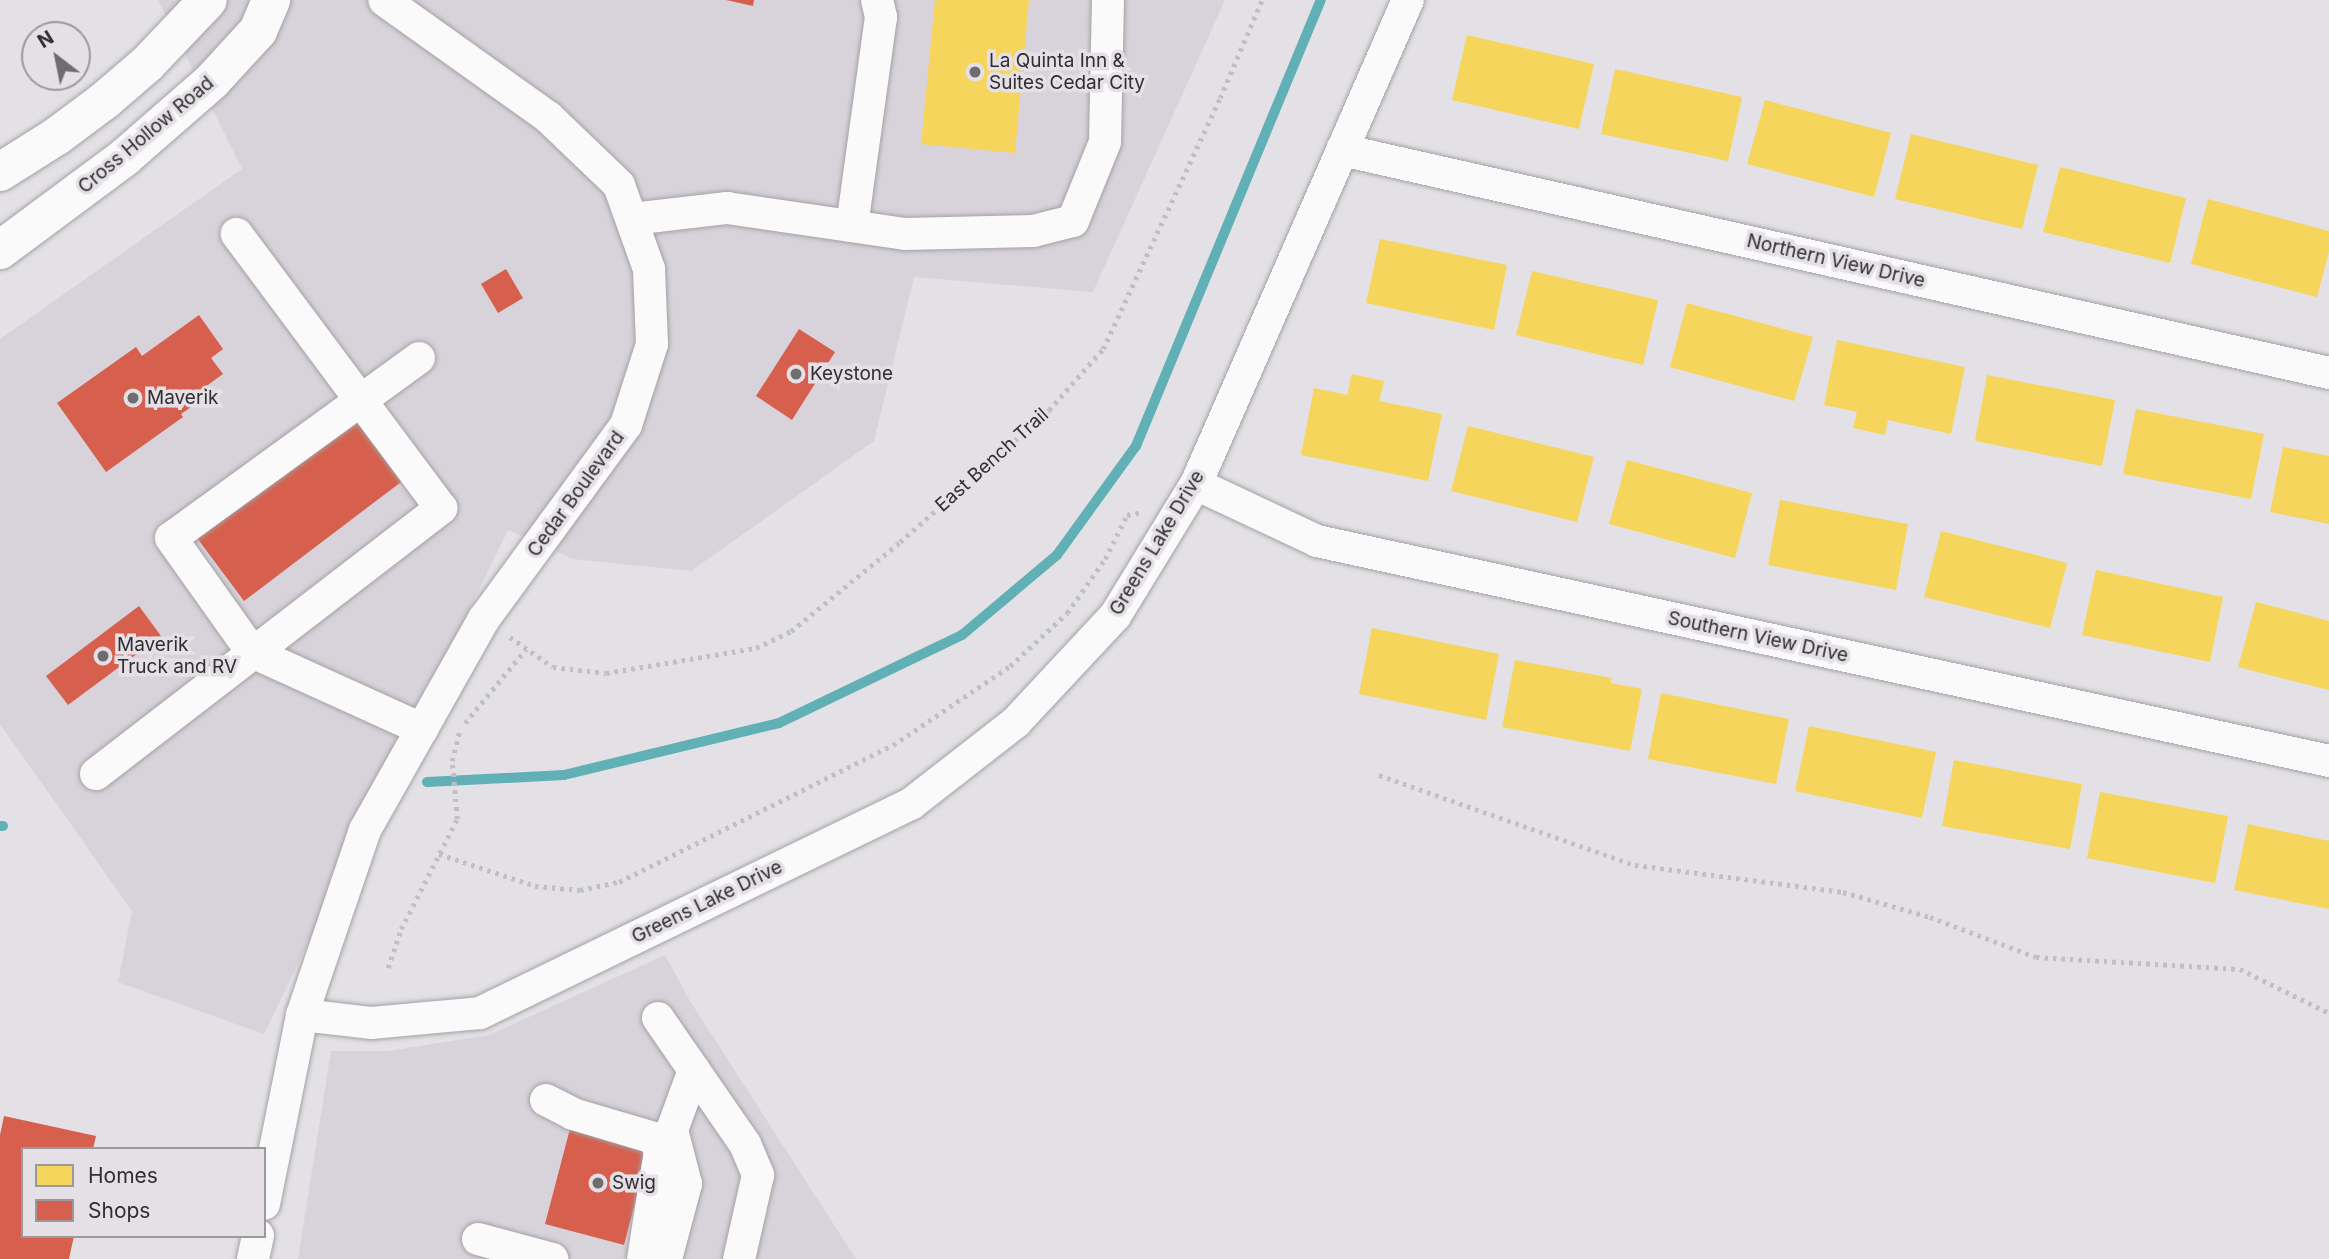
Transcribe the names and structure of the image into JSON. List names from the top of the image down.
{
  "streets": {
    "main road": ["Cross Hollow Road"],
    "street": [
      "Northern View Drive",
      "Cedar Boulevard",
      "Greens Lake Drive",
      "Southern View Drive"
    ],
    "path": ["East Bench Trail"]
  },
  "crossings": [
    ["Northern View Drive", "Greens Lake Drive"],
    ["East Bench Trail", "Cedar Boulevard"],
    ["Cedar Boulevard", "Greens Lake Drive"],
    ["Greens Lake Drive", "Southern View Drive"]
  ],
  "places": [
    "La Quinta Inn & Suites Cedar City",
    "Keystone",
    "Maverik",
    "Maverik Truck and RV",
    "Swig"
  ],
  "legend": ["Homes", "Shops"],
  "north": "top left"
}
